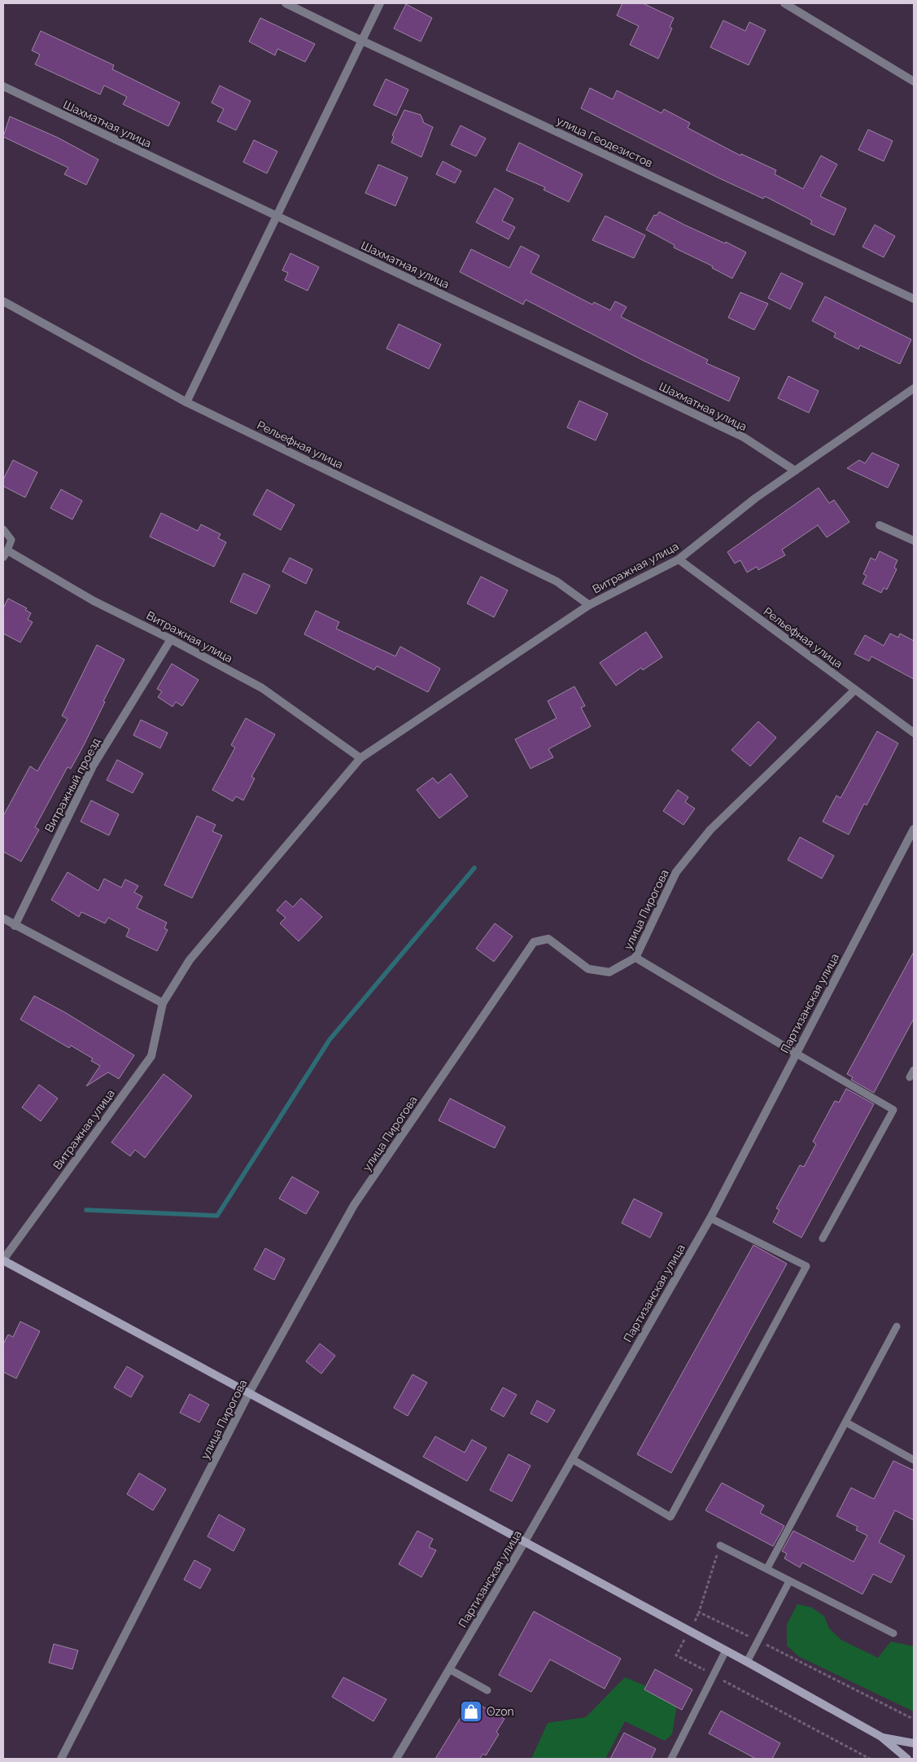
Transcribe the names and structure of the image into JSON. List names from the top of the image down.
{
  "streets": {
    "street": [
      "Шахматная улица",
      "улица Геодезистов",
      "Рельефная улица",
      "Витражная улица",
      "Витражный проезд",
      "улица Пирогова",
      "Партизанская улица"
    ]
  },
  "crossings": [
    ["Шахматная улица", "Витражная улица"],
    ["Рельефная улица", "Витражная улица"],
    ["Рельефная улица", "улица Пирогова"],
    ["Витражная улица", "Витражный проезд"]
  ],
  "places": {
    "shop": ["Ozon"]
  }
}
